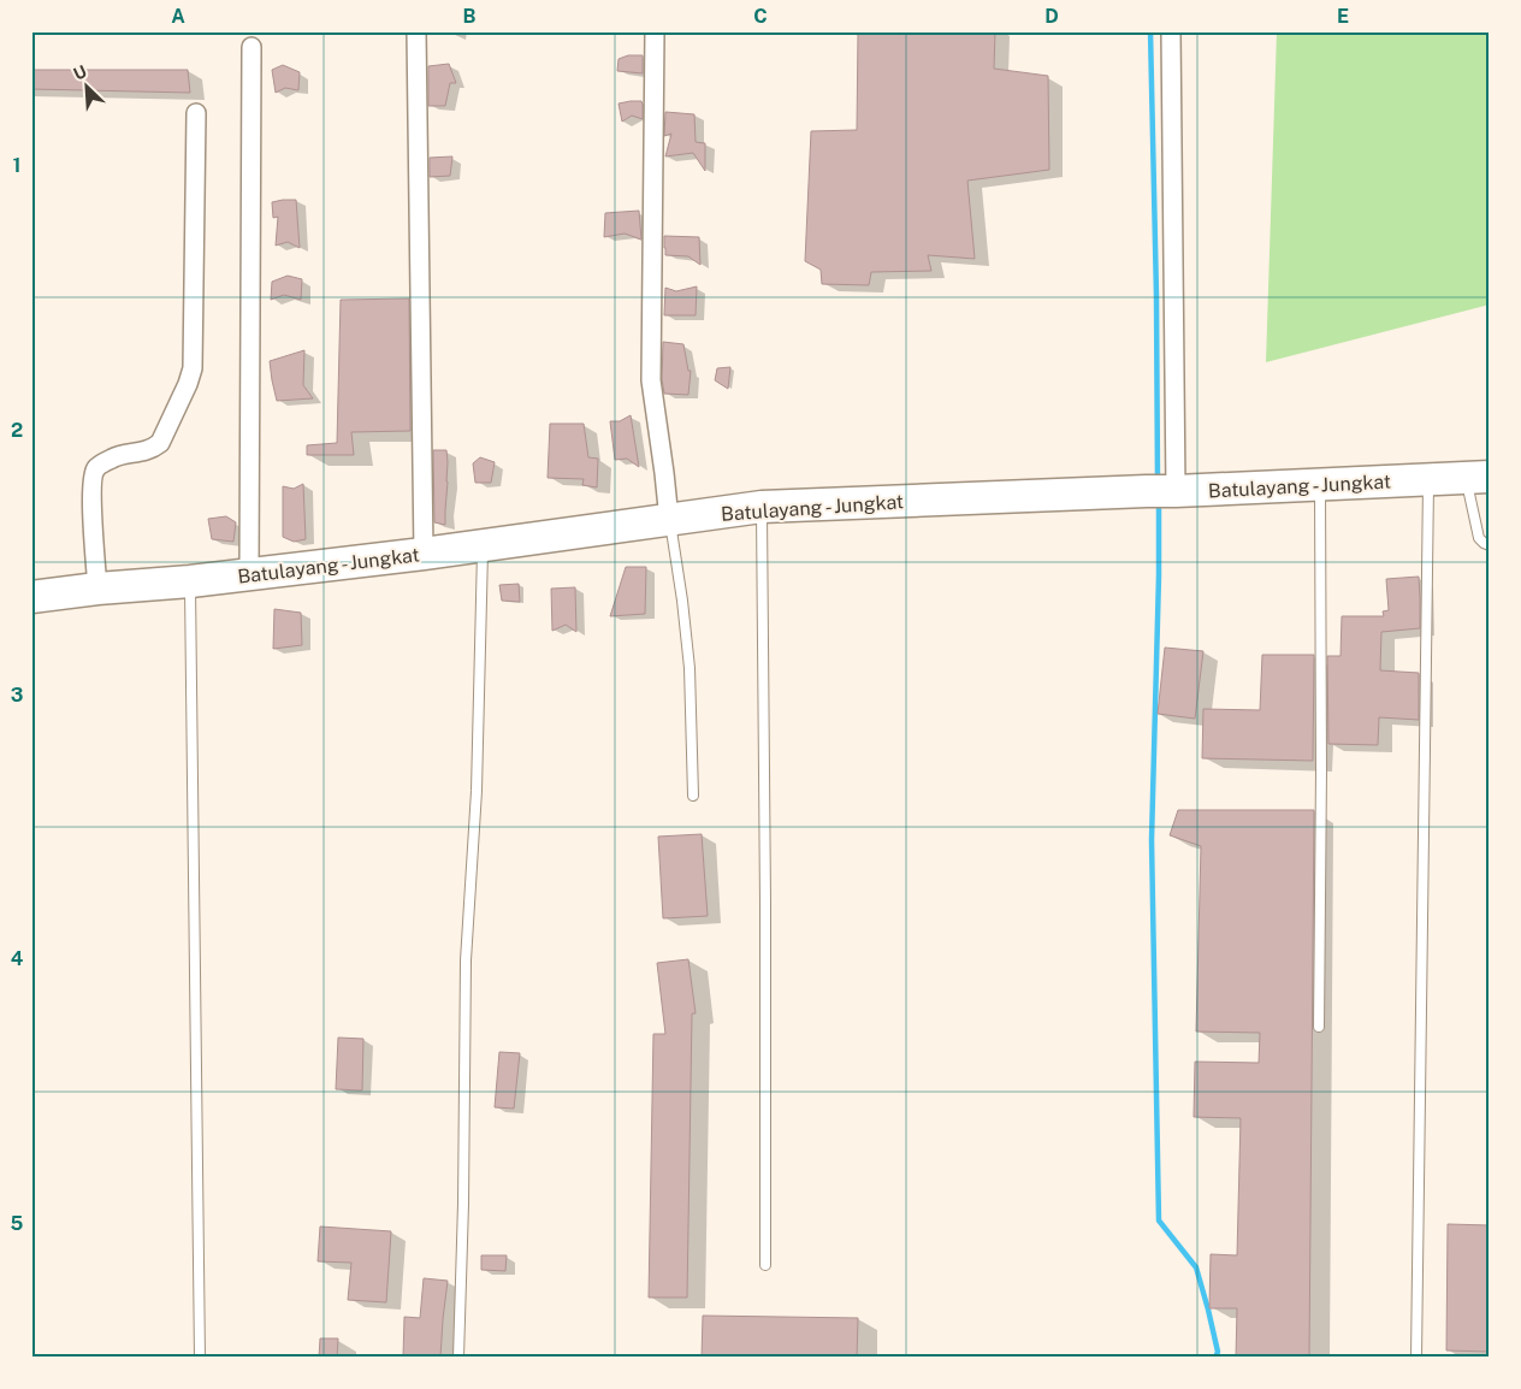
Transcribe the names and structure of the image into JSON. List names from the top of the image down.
{
  "streets": {
    "highway": ["Batulayang - Jungkat"]
  },
  "north": "top left",
  "grid": {
    "columns": [
      "A",
      "B",
      "C",
      "D",
      "E"
    ],
    "rows": [
      "1",
      "2",
      "3",
      "4",
      "5"
    ]
  }
}
